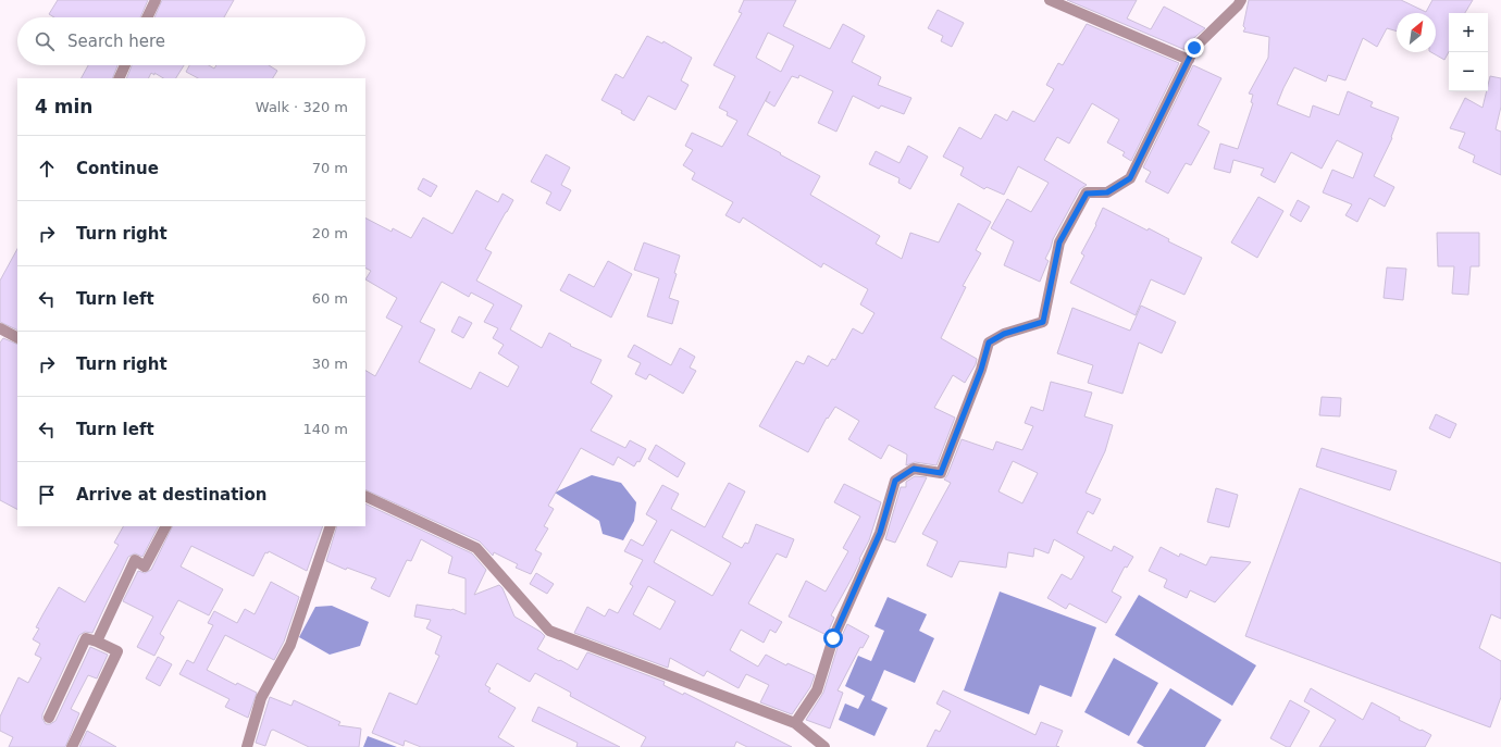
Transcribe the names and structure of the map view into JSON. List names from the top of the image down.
{
  "north": "top right",
  "page": {
    "map_buttons": ["+", "−"],
    "search": "Search here",
    "heading": ["4 min", "Walk · 320 m"],
    "list": [
      ["Continue", "70 m"],
      ["Turn right", "20 m"],
      ["Turn left", "60 m"],
      ["Turn right", "30 m"],
      ["Turn left", "140 m"],
      "Arrive at destination"
    ]
  }
}
